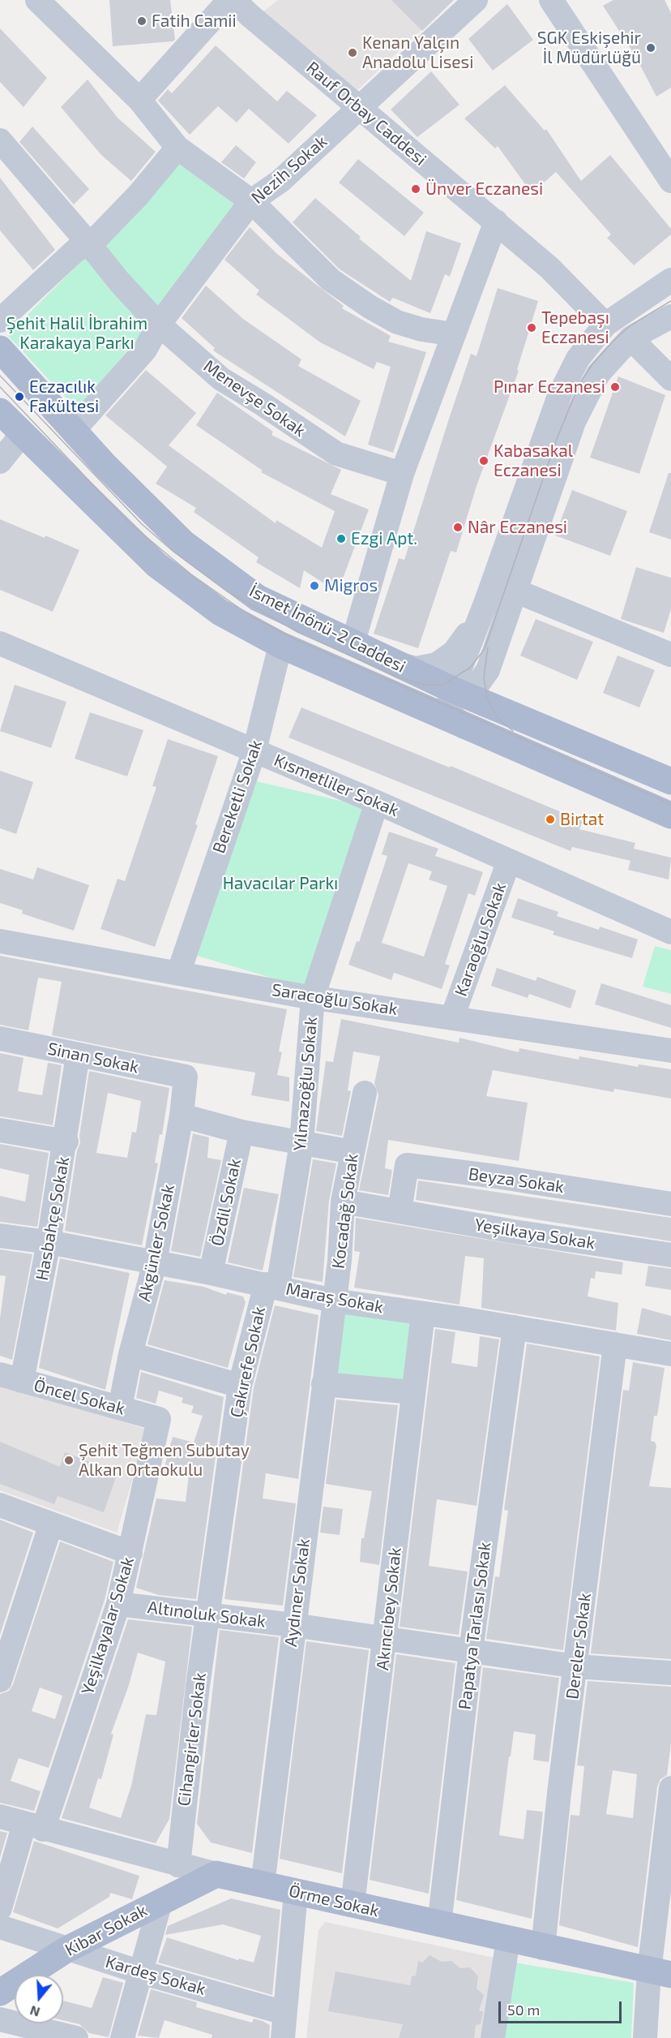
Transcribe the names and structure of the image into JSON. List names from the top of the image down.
{
  "streets": {
    "main road": ["İsmet İnönü-2 Caddesi", "Örme Sokak", "Kibar Sokak"],
    "street": [
      "Rauf Orbay Caddesi",
      "Nezih Sokak",
      "Menevşe Sokak",
      "Kısmetliler Sokak",
      "Bereketli Sokak",
      "Karaoğlu Sokak",
      "Saracoğlu Sokak",
      "Sinan Sokak",
      "Yılmazoğlu Sokak",
      "Beyza Sokak",
      "Özdil Sokak",
      "Kocadağ Sokak",
      "Hasbahçe Sokak",
      "Yeşilkaya Sokak",
      "Akgünler Sokak",
      "Maraş Sokak",
      "Çakırefe Sokak",
      "Öncel Sokak",
      "Aydıner Sokak",
      "Akıncıbey Sokak",
      "Altınoluk Sokak",
      "Yeşilkayalar Sokak",
      "Papatya Tarlası Sokak",
      "Dereler Sokak",
      "Cihangirler Sokak",
      "Kardeş Sokak"
    ]
  },
  "crossings": [
    ["Rauf Orbay Caddesi", "Nezih Sokak"],
    ["Nezih Sokak", "Menevşe Sokak"],
    ["Nezih Sokak", "İsmet İnönü-2 Caddesi"],
    ["İsmet İnönü-2 Caddesi", "Bereketli Sokak"],
    ["Kısmetliler Sokak", "Bereketli Sokak"],
    ["Kısmetliler Sokak", "Karaoğlu Sokak"],
    ["Kısmetliler Sokak", "Yılmazoğlu Sokak"],
    ["Bereketli Sokak", "Saracoğlu Sokak"],
    ["Karaoğlu Sokak", "Saracoğlu Sokak"],
    ["Saracoğlu Sokak", "Yılmazoğlu Sokak"],
    ["Sinan Sokak", "Hasbahçe Sokak"],
    ["Sinan Sokak", "Akgünler Sokak"],
    ["Yılmazoğlu Sokak", "Maraş Sokak"],
    ["Yılmazoğlu Sokak", "Çakırefe Sokak"],
    ["Beyza Sokak", "Yeşilkaya Sokak"],
    ["Özdil Sokak", "Maraş Sokak"],
    ["Kocadağ Sokak", "Yeşilkaya Sokak"],
    ["Kocadağ Sokak", "Maraş Sokak"],
    ["Kocadağ Sokak", "Aydıner Sokak"],
    ["Hasbahçe Sokak", "Maraş Sokak"],
    ["Hasbahçe Sokak", "Öncel Sokak"],
    ["Akgünler Sokak", "Maraş Sokak"],
    ["Akgünler Sokak", "Öncel Sokak"],
    ["Maraş Sokak", "Çakırefe Sokak"],
    ["Maraş Sokak", "Aydıner Sokak"],
    ["Maraş Sokak", "Akıncıbey Sokak"],
    ["Maraş Sokak", "Papatya Tarlası Sokak"],
    ["Maraş Sokak", "Dereler Sokak"],
    ["Çakırefe Sokak", "Altınoluk Sokak"],
    ["Çakırefe Sokak", "Cihangirler Sokak"],
    ["Öncel Sokak", "Yeşilkayalar Sokak"],
    ["Aydıner Sokak", "Altınoluk Sokak"],
    ["Aydıner Sokak", "Örme Sokak"],
    ["Akıncıbey Sokak", "Altınoluk Sokak"],
    ["Akıncıbey Sokak", "Örme Sokak"],
    ["Altınoluk Sokak", "Yeşilkayalar Sokak"],
    ["Altınoluk Sokak", "Papatya Tarlası Sokak"],
    ["Altınoluk Sokak", "Dereler Sokak"],
    ["Altınoluk Sokak", "Cihangirler Sokak"],
    ["Yeşilkayalar Sokak", "Örme Sokak"],
    ["Papatya Tarlası Sokak", "Örme Sokak"],
    ["Dereler Sokak", "Örme Sokak"],
    ["Cihangirler Sokak", "Örme Sokak"],
    ["Örme Sokak", "Kibar Sokak"],
    ["Kibar Sokak", "Kardeş Sokak"]
  ],
  "parks": ["Şehit Halil İbrahim Karakaya Parkı", "Havacılar Parkı"],
  "places": [
    "Fatih Camii",
    "SGK Eskişehir İl Müdürlüğü",
    "Kenan Yalçın Anadolu Lisesi",
    "Ünver Eczanesi",
    "Tepebaşı Eczanesi",
    "Pınar Eczanesi",
    "Eczacılık Fakültesi",
    "Kabasakal Eczanesi",
    "Nâr Eczanesi",
    "Ezgi Apt.",
    "Migros",
    "Birtat",
    "Şehit Teğmen Subutay Alkan Ortaokulu"
  ],
  "scale_bar": "50 m",
  "north": "bottom"
}
